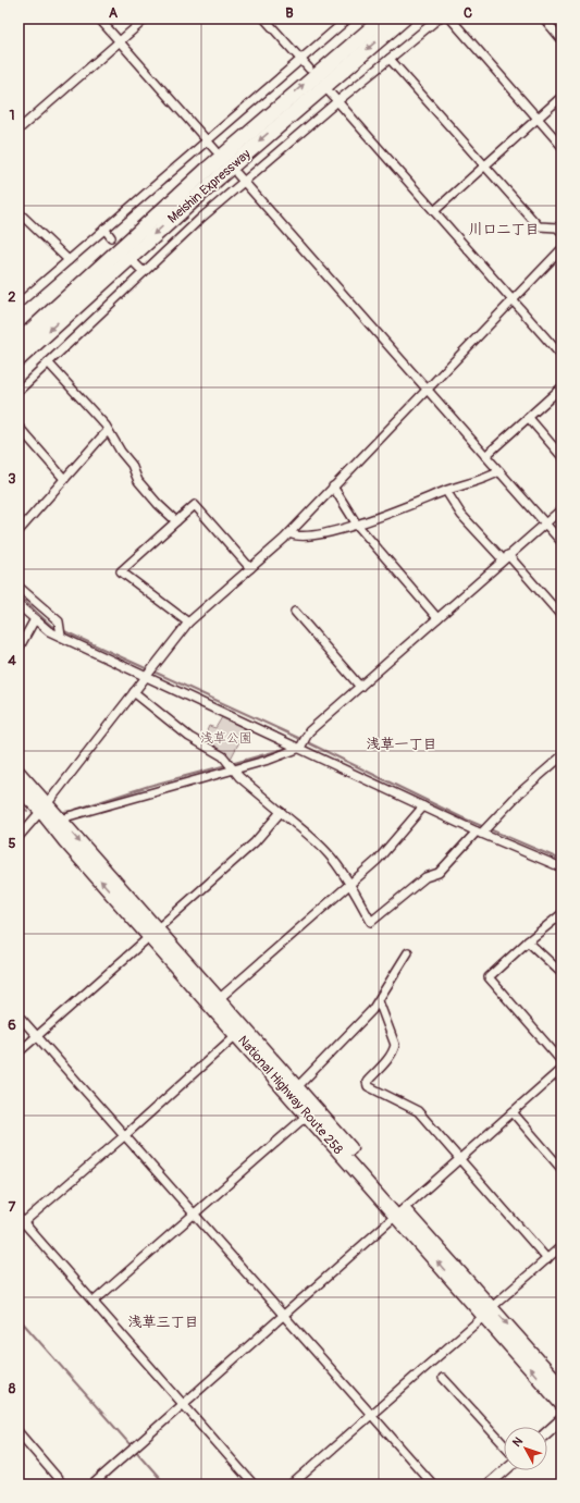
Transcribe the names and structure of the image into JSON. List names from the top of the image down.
{
  "streets": {
    "highway": ["Meishin Expressway", "National Highway Route 258"]
  },
  "districts": ["川口二丁目", "浅草一丁目", "浅草三丁目"],
  "parks": ["浅草公園"],
  "north": "top left",
  "grid": {
    "columns": ["A", "B", "C"],
    "rows": [
      "1",
      "2",
      "3",
      "4",
      "5",
      "6",
      "7",
      "8"
    ]
  }
}
